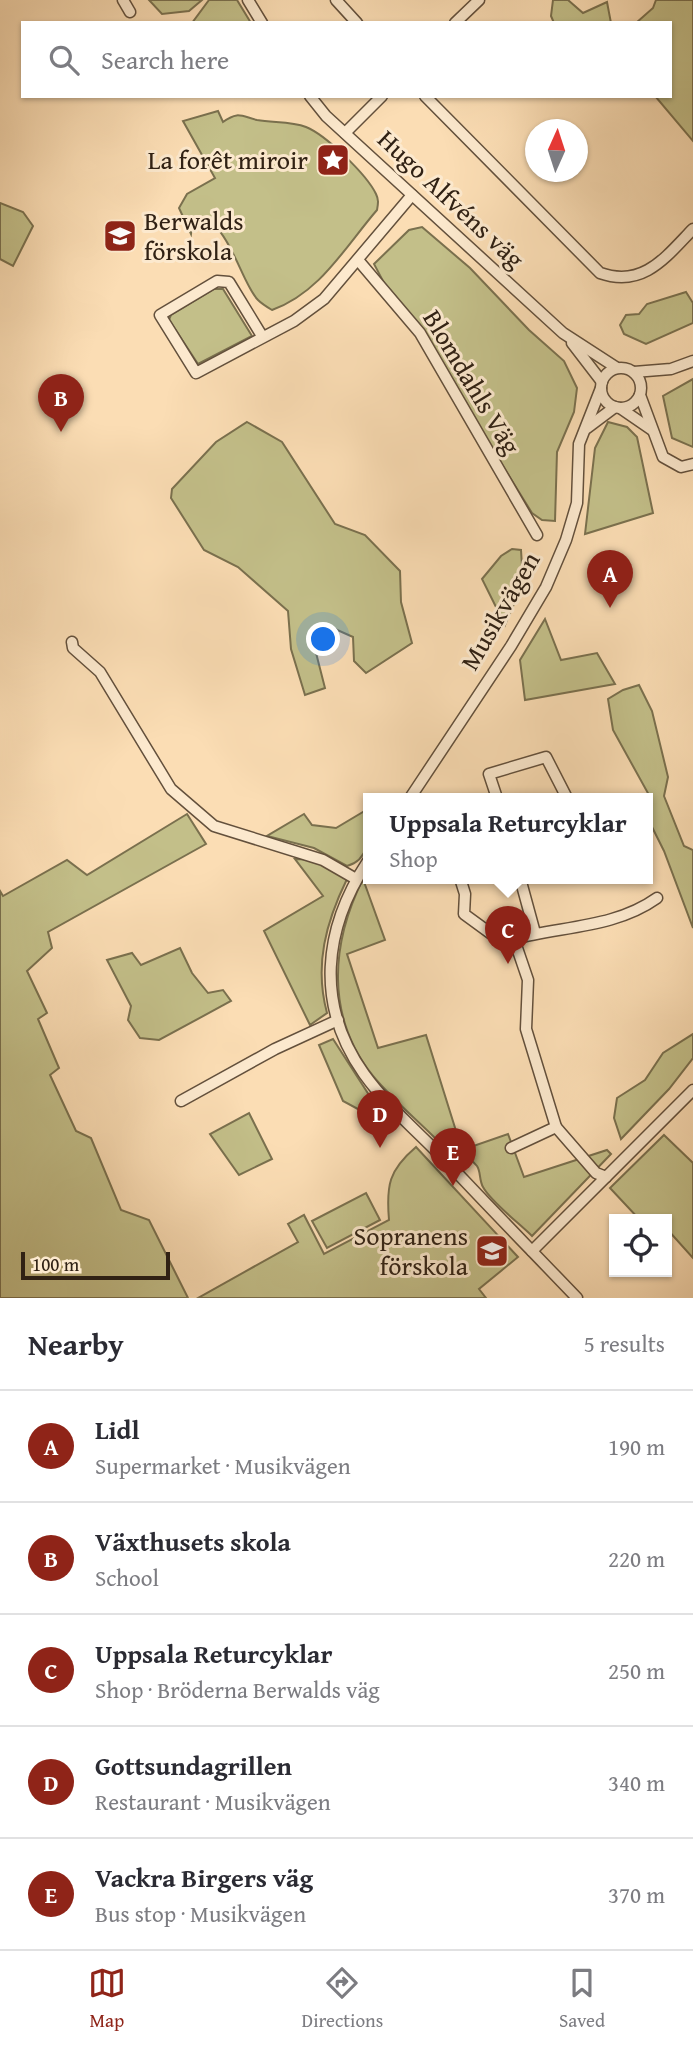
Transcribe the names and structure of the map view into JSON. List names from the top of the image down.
{
  "streets": {
    "street": ["Hugo Alfvéns väg", "Blomdahls Väg", "Musikvägen"]
  },
  "crossings": [
    ["Hugo Alfvéns väg", "Musikvägen"]
  ],
  "places": {
    "place": ["La forêt miroir"],
    "school or university": ["Berwalds förskola", "Sopranens förskola"]
  },
  "scale_bar": "100 m",
  "north": "top",
  "page": {
    "search": "Search here",
    "pins": [
      "B",
      "A",
      "C",
      "D",
      "E"
    ],
    "popup": ["Uppsala Returcyklar", "Shop"],
    "scale": "100 m",
    "heading": ["Nearby", "5 results"],
    "list": [
      {
        "mark": "A",
        "name": "Lidl",
        "note": "Supermarket · Musikvägen",
        "value": "190 m"
      },
      {
        "mark": "B",
        "name": "Växthusets skola",
        "note": "School",
        "value": "220 m"
      },
      {
        "mark": "C",
        "name": "Uppsala Returcyklar",
        "note": "Shop · Bröderna Berwalds väg",
        "value": "250 m"
      },
      {
        "mark": "D",
        "name": "Gottsundagrillen",
        "note": "Restaurant · Musikvägen",
        "value": "340 m"
      },
      {
        "mark": "E",
        "name": "Vackra Birgers väg",
        "note": "Bus stop · Musikvägen",
        "value": "370 m"
      }
    ],
    "nav": ["Map", "Directions", "Saved"]
  }
}
